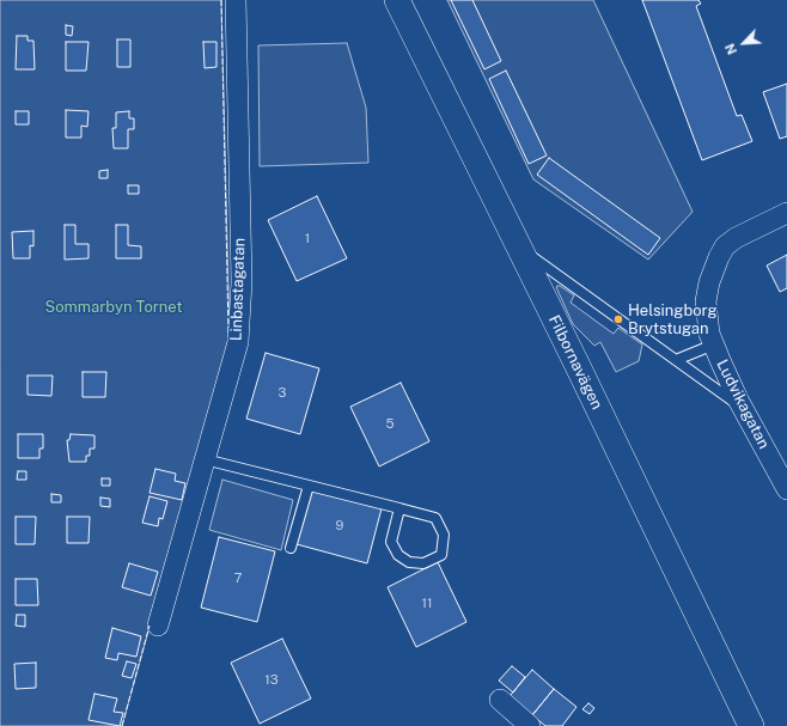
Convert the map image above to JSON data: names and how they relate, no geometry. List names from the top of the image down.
{
  "streets": {
    "street": ["Linbastagatan", "Filbornavägen", "Ludvikagatan"]
  },
  "parks": ["Sommarbyn Tornet"],
  "places": ["Helsingborg Brytstugan"],
  "house_numbers": [
    "1",
    "3",
    "5",
    "9",
    "7",
    "11",
    "13"
  ],
  "north": "bottom left"
}
